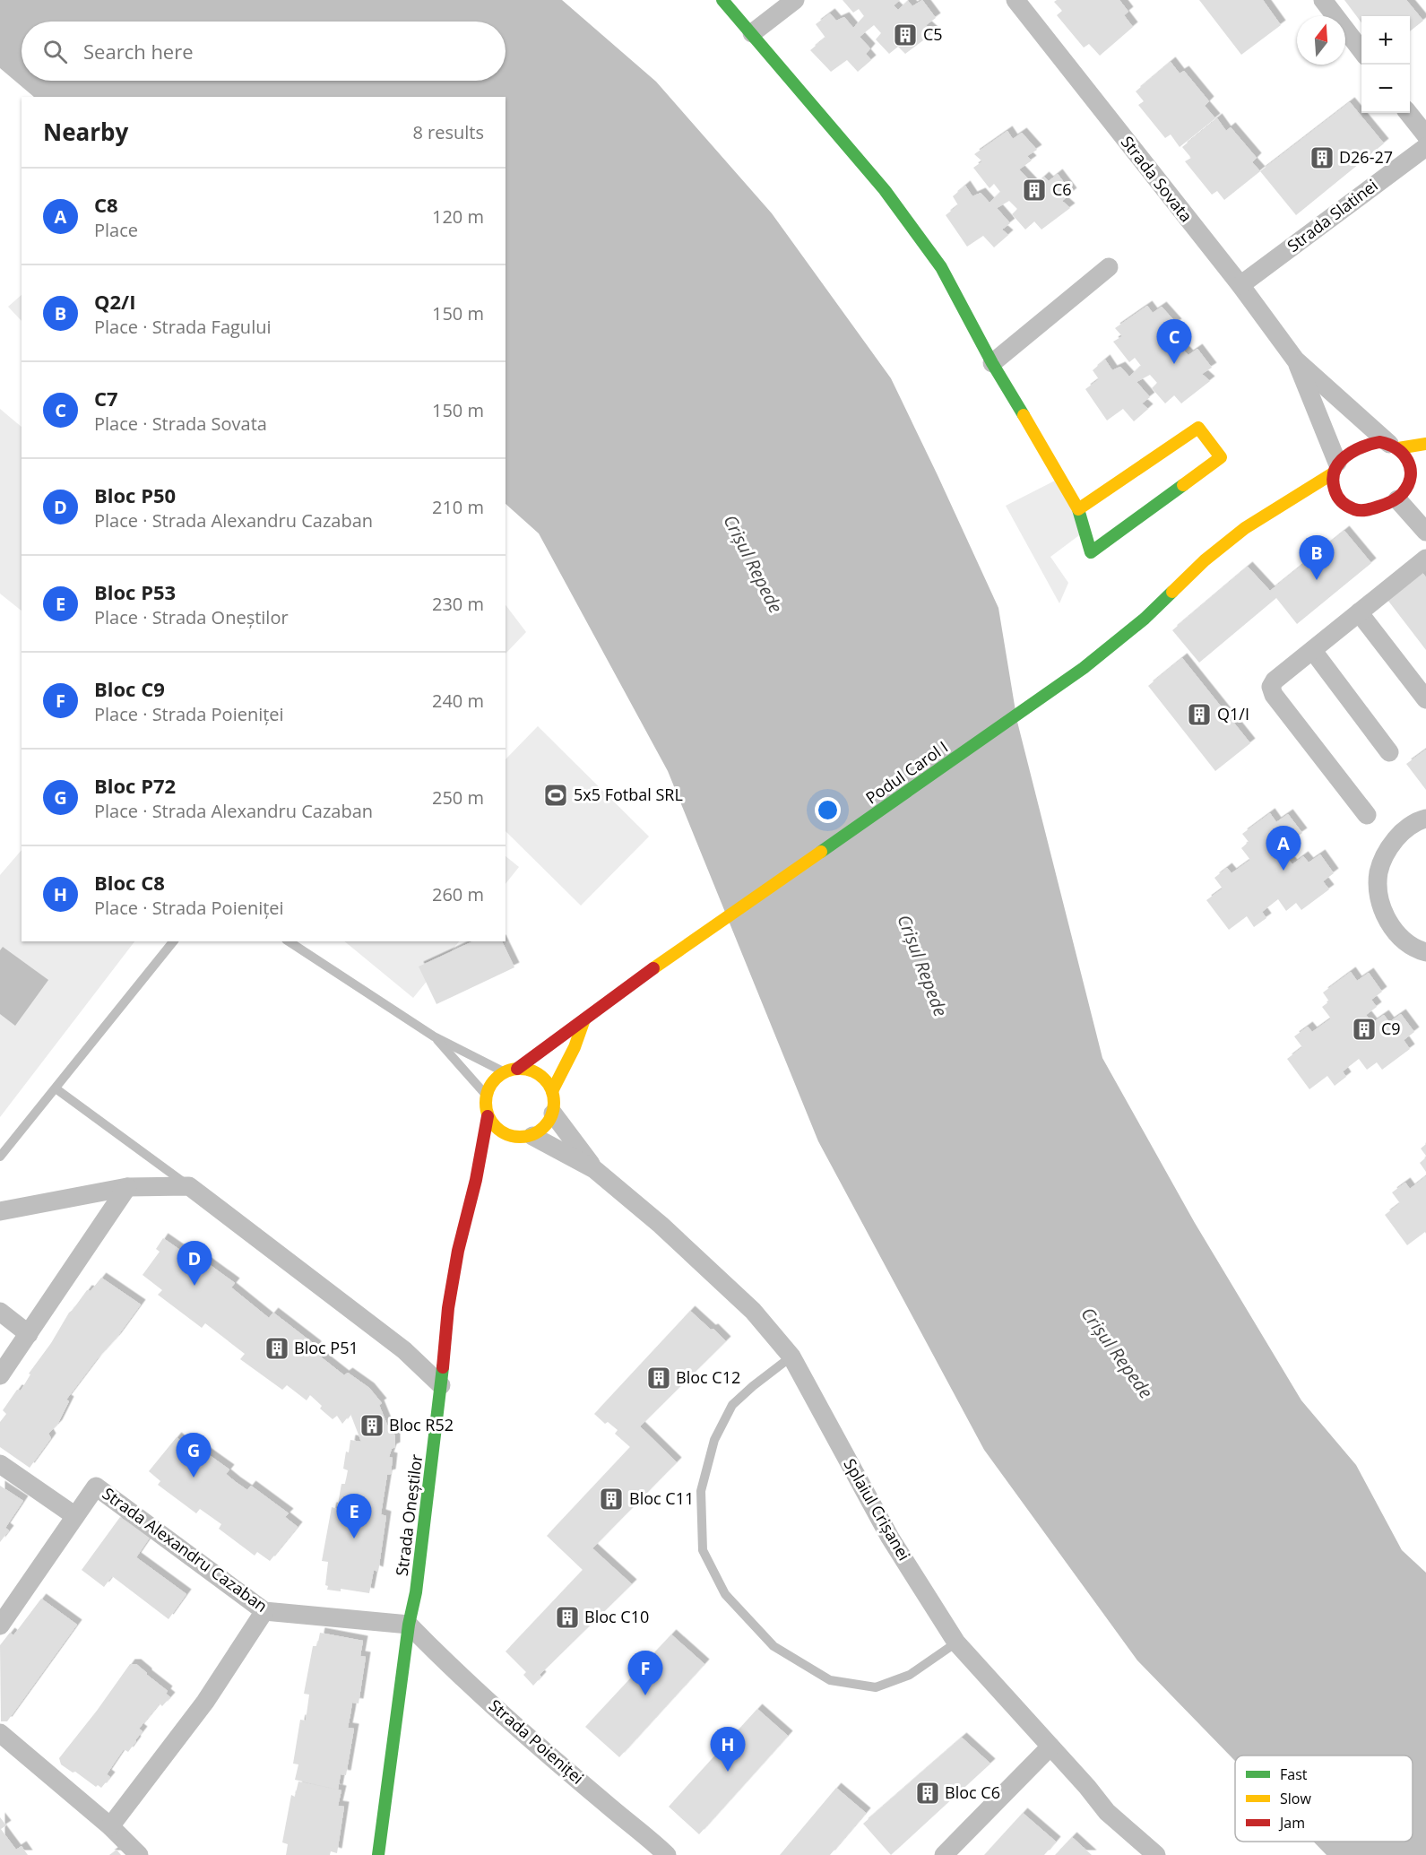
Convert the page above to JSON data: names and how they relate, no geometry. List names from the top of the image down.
{
  "streets": {
    "street": [
      "Strada Sovata",
      "Strada Slatinei",
      "Podul Carol I",
      "Splaiul Crișanei",
      "Strada Oneștilor",
      "Strada Alexandru Cazaban",
      "Strada Poieniței"
    ]
  },
  "crossings": [
    ["Strada Sovata", "Strada Slatinei"],
    ["Strada Sovata", "Podul Carol I"],
    ["Podul Carol I", "Splaiul Crișanei"],
    ["Podul Carol I", "Strada Oneștilor"],
    ["Splaiul Crișanei", "Strada Oneștilor"],
    ["Strada Oneștilor", "Strada Alexandru Cazaban"],
    ["Strada Oneștilor", "Strada Poieniței"],
    ["Strada Alexandru Cazaban", "Strada Poieniței"]
  ],
  "water": ["Crișul Repede"],
  "places": {
    "building": [
      "C5",
      "D26-27",
      "C6",
      "Q1/I",
      "C9",
      "Bloc P51",
      "Bloc C12",
      "Bloc R52",
      "Bloc C11",
      "Bloc C10",
      "Bloc C6"
    ],
    "sports": ["5x5 Fotbal SRL"]
  },
  "legend": ["Fast", "Slow", "Jam"],
  "north": "top",
  "page": {
    "map_buttons": ["+", "−"],
    "search": "Search here",
    "heading": ["Nearby", "8 results"],
    "list": [
      {
        "mark": "A",
        "name": "C8",
        "note": "Place",
        "value": "120 m"
      },
      {
        "mark": "B",
        "name": "Q2/I",
        "note": "Place · Strada Fagului",
        "value": "150 m"
      },
      {
        "mark": "C",
        "name": "C7",
        "note": "Place · Strada Sovata",
        "value": "150 m"
      },
      {
        "mark": "D",
        "name": "Bloc P50",
        "note": "Place · Strada Alexandru Cazaban",
        "value": "210 m"
      },
      {
        "mark": "E",
        "name": "Bloc P53",
        "note": "Place · Strada Oneștilor",
        "value": "230 m"
      },
      {
        "mark": "F",
        "name": "Bloc C9",
        "note": "Place · Strada Poieniței",
        "value": "240 m"
      },
      {
        "mark": "G",
        "name": "Bloc P72",
        "note": "Place · Strada Alexandru Cazaban",
        "value": "250 m"
      },
      {
        "mark": "H",
        "name": "Bloc C8",
        "note": "Place · Strada Poieniței",
        "value": "260 m"
      }
    ],
    "pins": [
      "C",
      "B",
      "A",
      "D",
      "G",
      "E",
      "F",
      "H"
    ]
  }
}
